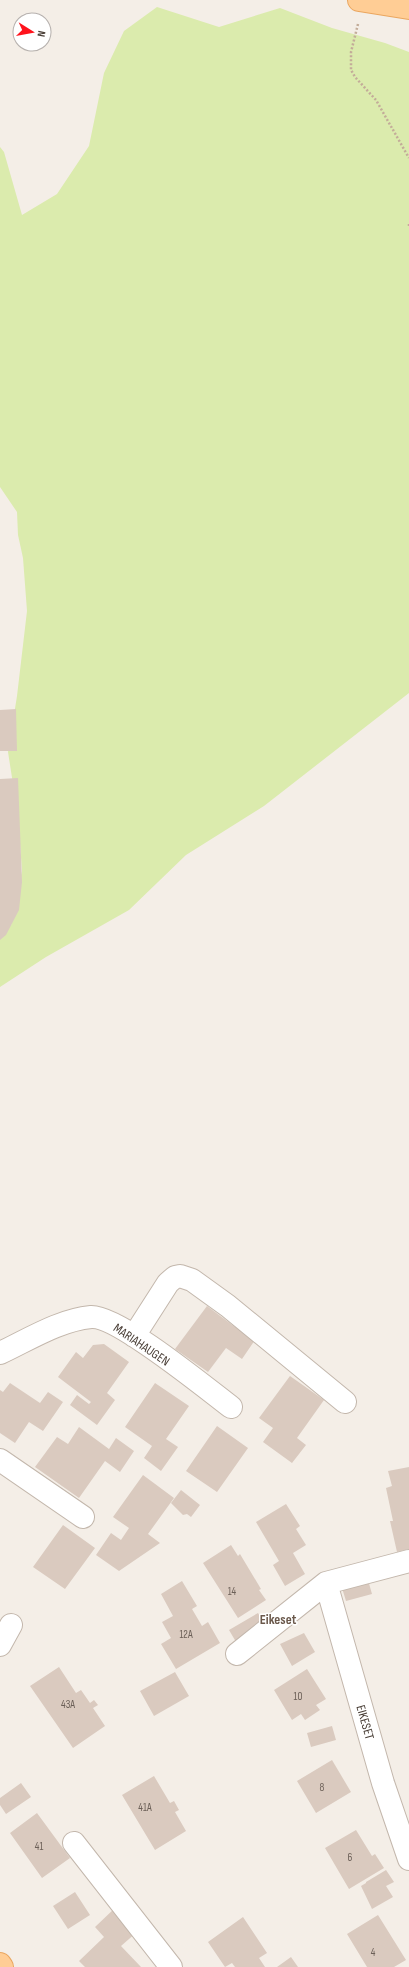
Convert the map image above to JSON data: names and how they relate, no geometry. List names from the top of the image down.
{
  "streets": {
    "street": ["MARIAHAUGEN", "EIKESET"]
  },
  "districts": ["Eikeset"],
  "house_numbers": [
    "14",
    "12A",
    "10",
    "43A",
    "8",
    "41A",
    "41",
    "6",
    "4"
  ],
  "north": "right"
}
